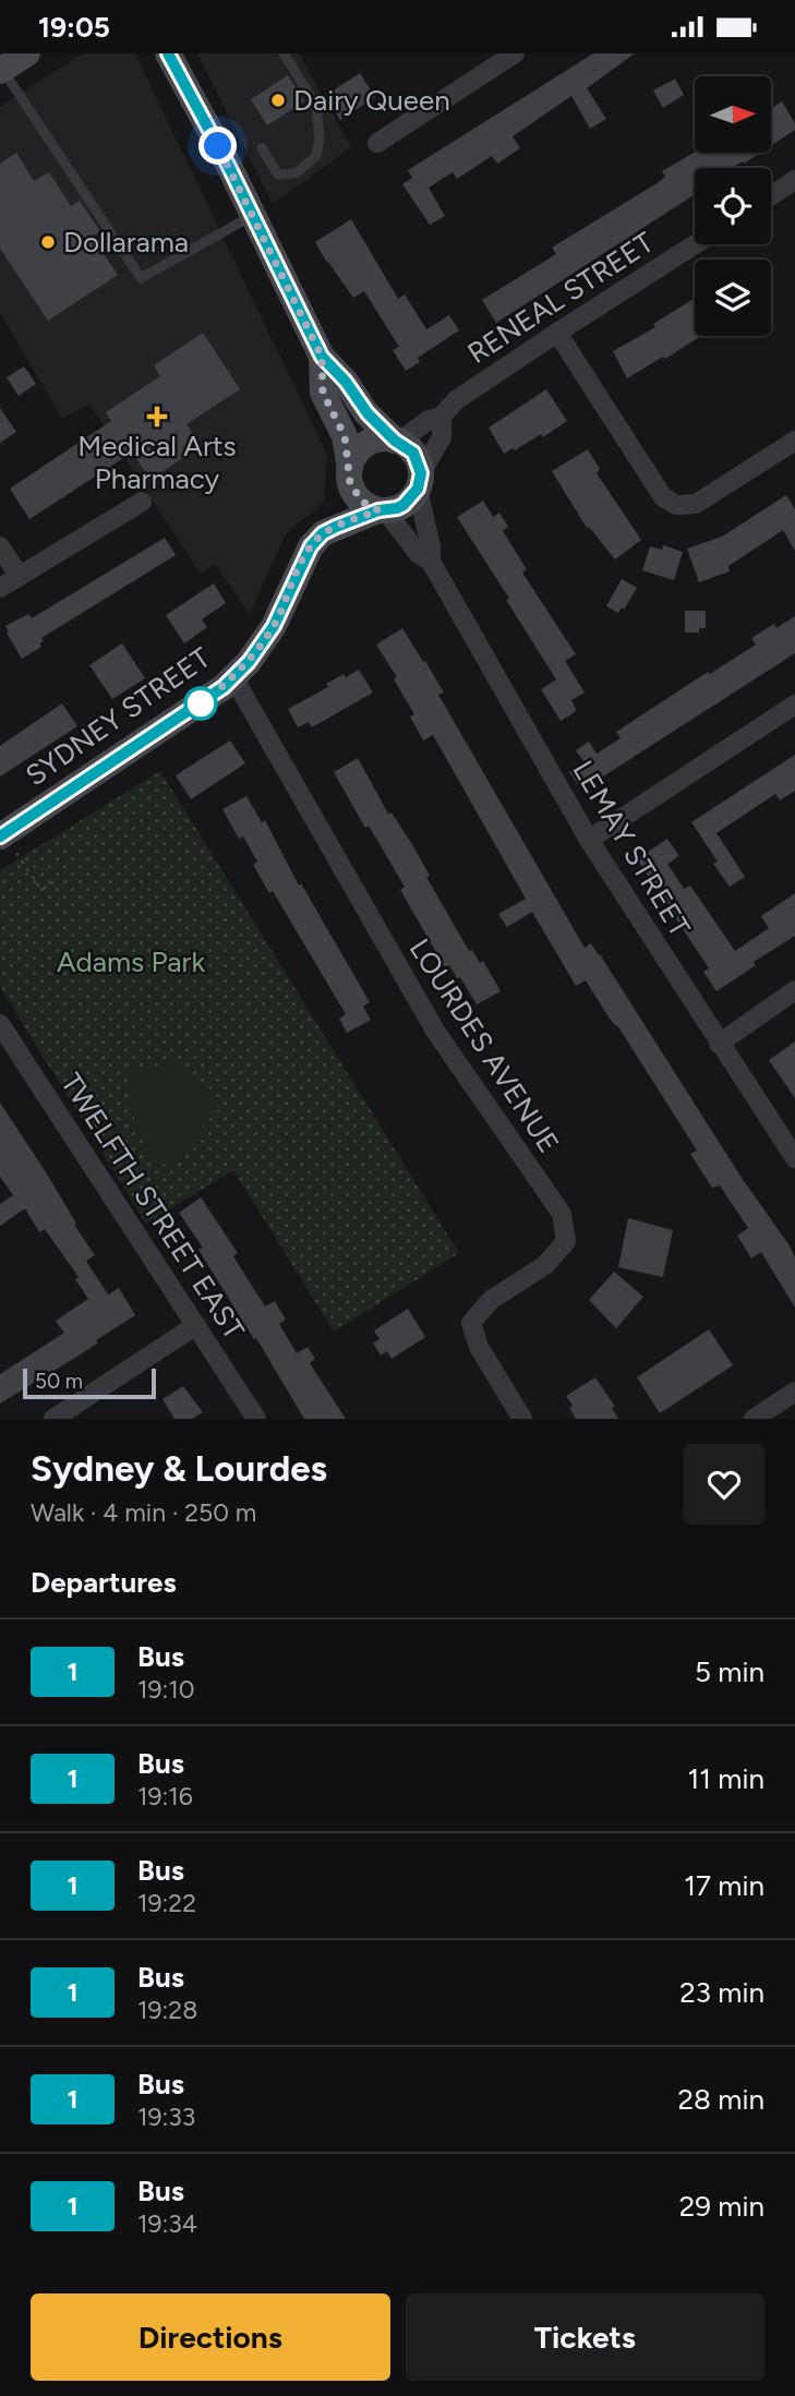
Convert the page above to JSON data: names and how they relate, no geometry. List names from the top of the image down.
{
  "streets": {
    "street": [
      "RENEAL STREET",
      "SYDNEY STREET",
      "LEMAY STREET",
      "LOURDES AVENUE",
      "TWELFTH STREET EAST"
    ]
  },
  "crossings": [
    ["RENEAL STREET", "SYDNEY STREET"],
    ["RENEAL STREET", "LEMAY STREET"],
    ["SYDNEY STREET", "LEMAY STREET"],
    ["SYDNEY STREET", "LOURDES AVENUE"]
  ],
  "parks": ["Adams Park"],
  "places": {
    "other": ["Dairy Queen", "Dollarama"],
    "health": ["Medical Arts Pharmacy"]
  },
  "lines": ["bus line 1"],
  "scale_bar": "50 m",
  "north": "right",
  "page": {
    "status": "19:05",
    "scale": "50 m",
    "heading": [
      ["Sydney & Lourdes", "Walk · 4 min · 250 m"],
      "Departures"
    ],
    "list": [
      {
        "mark": "1",
        "name": "Bus",
        "note": "19:10",
        "value": "5 min"
      },
      {
        "mark": "1",
        "name": "Bus",
        "note": "19:16",
        "value": "11 min"
      },
      {
        "mark": "1",
        "name": "Bus",
        "note": "19:22",
        "value": "17 min"
      },
      {
        "mark": "1",
        "name": "Bus",
        "note": "19:28",
        "value": "23 min"
      },
      {
        "mark": "1",
        "name": "Bus",
        "note": "19:33",
        "value": "28 min"
      },
      {
        "mark": "1",
        "name": "Bus",
        "note": "19:34",
        "value": "29 min"
      }
    ],
    "buttons": ["Directions", "Tickets"]
  }
}
